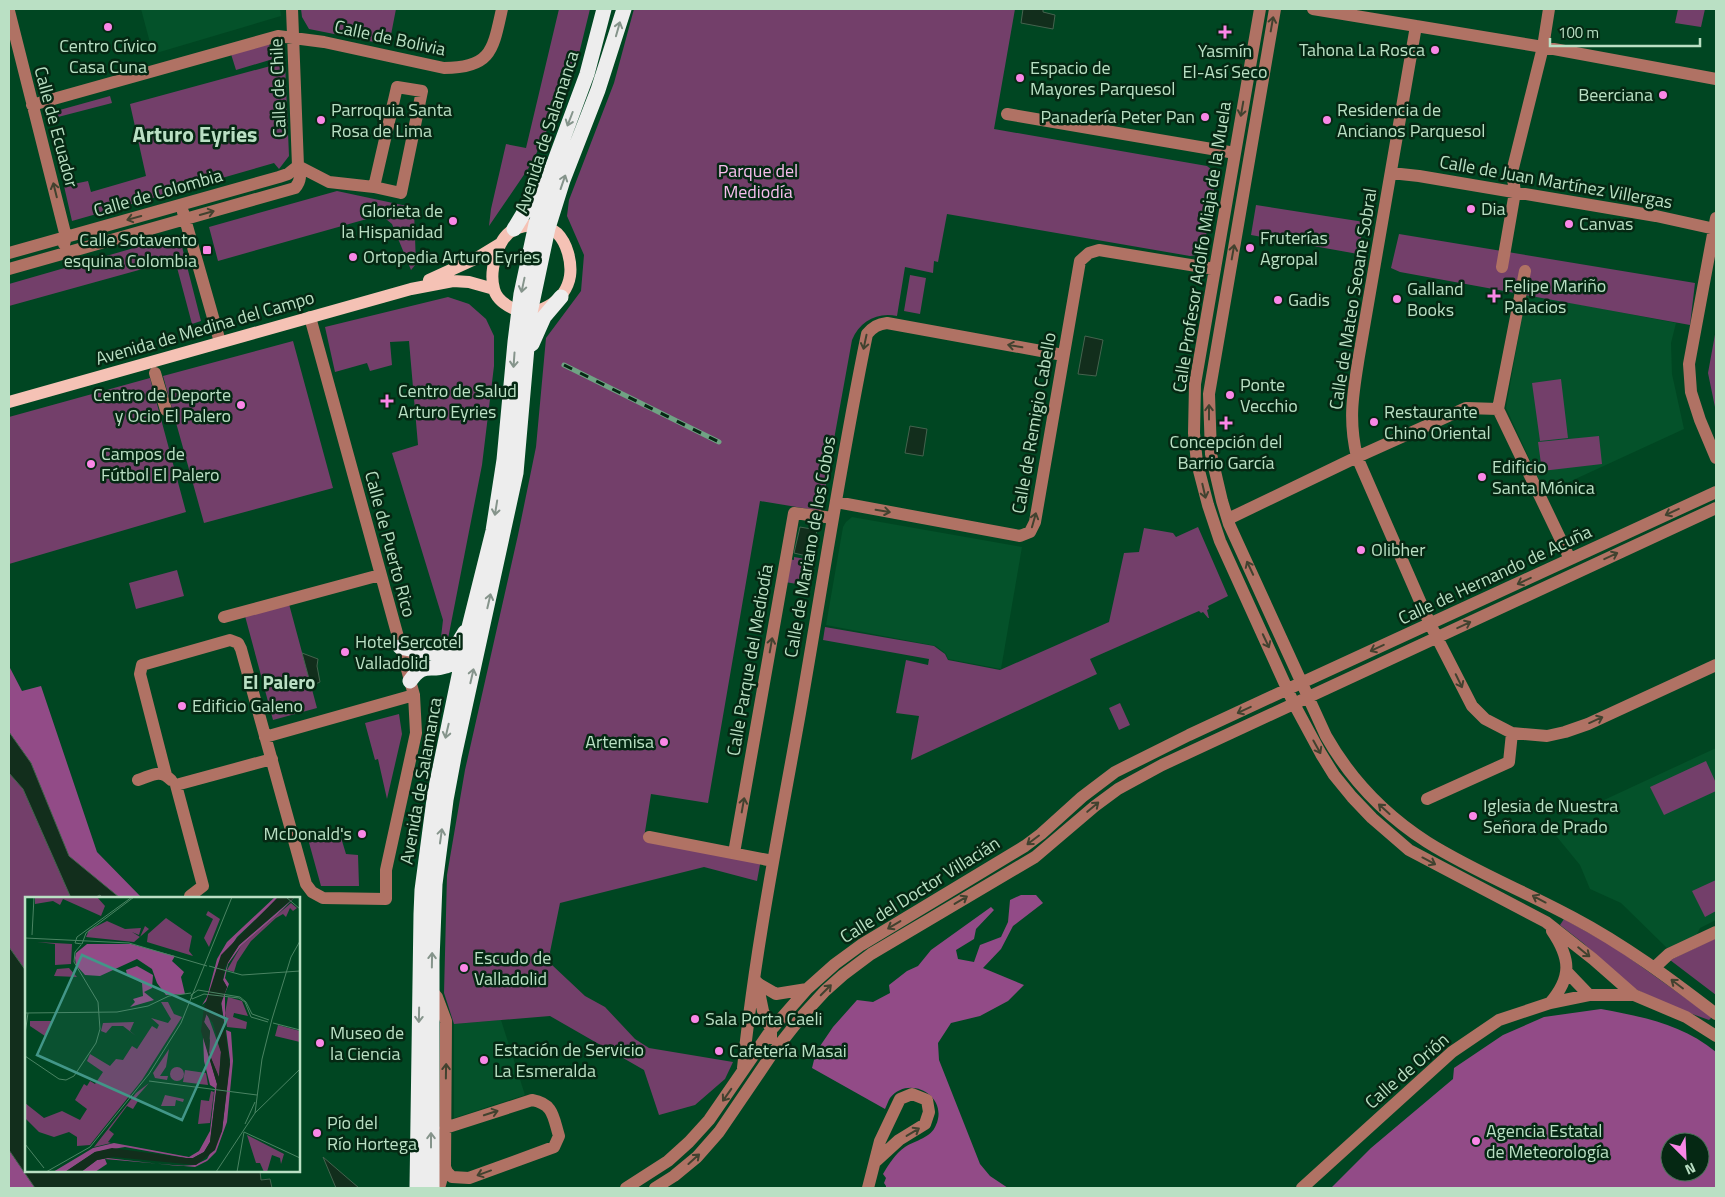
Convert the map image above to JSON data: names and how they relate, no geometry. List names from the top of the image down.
{
  "streets": {
    "highway": ["Avenida de Salamanca"],
    "main road": ["Avenida de Medina del Campo"],
    "street": [
      "Calle de Bolivia",
      "Calle de Chile",
      "Calle de Ecuador",
      "Calle de Juan Martínez Villergas",
      "Calle de Colombia",
      "Calle Profesor Adolfo Miaja de la Muela",
      "Calle de Mateo Seoane Sobral",
      "Calle de Remigio Cabello",
      "Calle de Puerto Rico",
      "Calle de Mariano de los Cobos",
      "Calle de Hernando de Acuña",
      "Calle Parque del Mediodía",
      "Calle del Doctor Villacián",
      "Calle de Orión"
    ]
  },
  "crossings": [
    ["Calle de Bolivia", "Calle de Chile"],
    ["Calle de Bolivia", "Calle de Ecuador"],
    ["Calle de Chile", "Calle de Colombia"],
    ["Calle de Ecuador", "Calle de Colombia"],
    ["Calle de Juan Martínez Villergas", "Calle de Mateo Seoane Sobral"],
    ["Calle Profesor Adolfo Miaja de la Muela", "Calle de Remigio Cabello"],
    ["Calle Profesor Adolfo Miaja de la Muela", "Calle de Hernando de Acuña"],
    ["Calle Profesor Adolfo Miaja de la Muela", "Calle del Doctor Villacián"],
    ["Calle Profesor Adolfo Miaja de la Muela", "Calle de Orión"],
    ["Calle de Mateo Seoane Sobral", "Calle de Hernando de Acuña"],
    ["Avenida de Medina del Campo", "Calle de Puerto Rico"],
    ["Calle de Remigio Cabello", "Calle de Mariano de los Cobos"],
    ["Calle de Mariano de los Cobos", "Calle Parque del Mediodía"],
    ["Calle de Mariano de los Cobos", "Calle del Doctor Villacián"],
    ["Calle de Hernando de Acuña", "Calle del Doctor Villacián"]
  ],
  "one_way": ["Calle de Ecuador", "Calle Parque del Mediodía"],
  "districts": ["Arturo Eyries", "El Palero"],
  "parks": ["Parque del Mediodía"],
  "places": {
    "other": [
      "Centro Cívico Casa Cuna",
      "Tahona La Rosca",
      "Espacio de Mayores Parquesol",
      "Beerciana",
      "Panadería Peter Pan",
      "Parroquia Santa Rosa de Lima",
      "Residencia de Ancianos Parquesol",
      "Dia",
      "Glorieta de la Hispanidad",
      "Canvas",
      "Fruterías Agropal",
      "Ortopedia Arturo Eyries",
      "Galland Books",
      "Gadis",
      "Ponte Vecchio",
      "Centro de Deporte y Ocio El Palero",
      "Restaurante Chino Oriental",
      "Campos de Fútbol El Palero",
      "Edificio Santa Mónica",
      "Olibher",
      "Hotel Sercotel Valladolid",
      "Edificio Galeno",
      "Artemisa",
      "Iglesia de Nuestra Señora de Prado",
      "McDonald's",
      "Escudo de Valladolid",
      "Sala Porta Caeli",
      "Museo de la Ciencia",
      "Cafetería Masai",
      "Estación de Servicio La Esmeralda",
      "Pío del Río Hortega",
      "Agencia Estatal de Meteorología"
    ],
    "health": [
      "Yasmín El-Así Seco",
      "Felipe Mariño Palacios",
      "Centro de Salud Arturo Eyries",
      "Concepción del Barrio García"
    ],
    "transit": ["Calle Sotavento esquina Colombia"]
  },
  "scale_bar": "100 m",
  "north": "bottom right"
}
